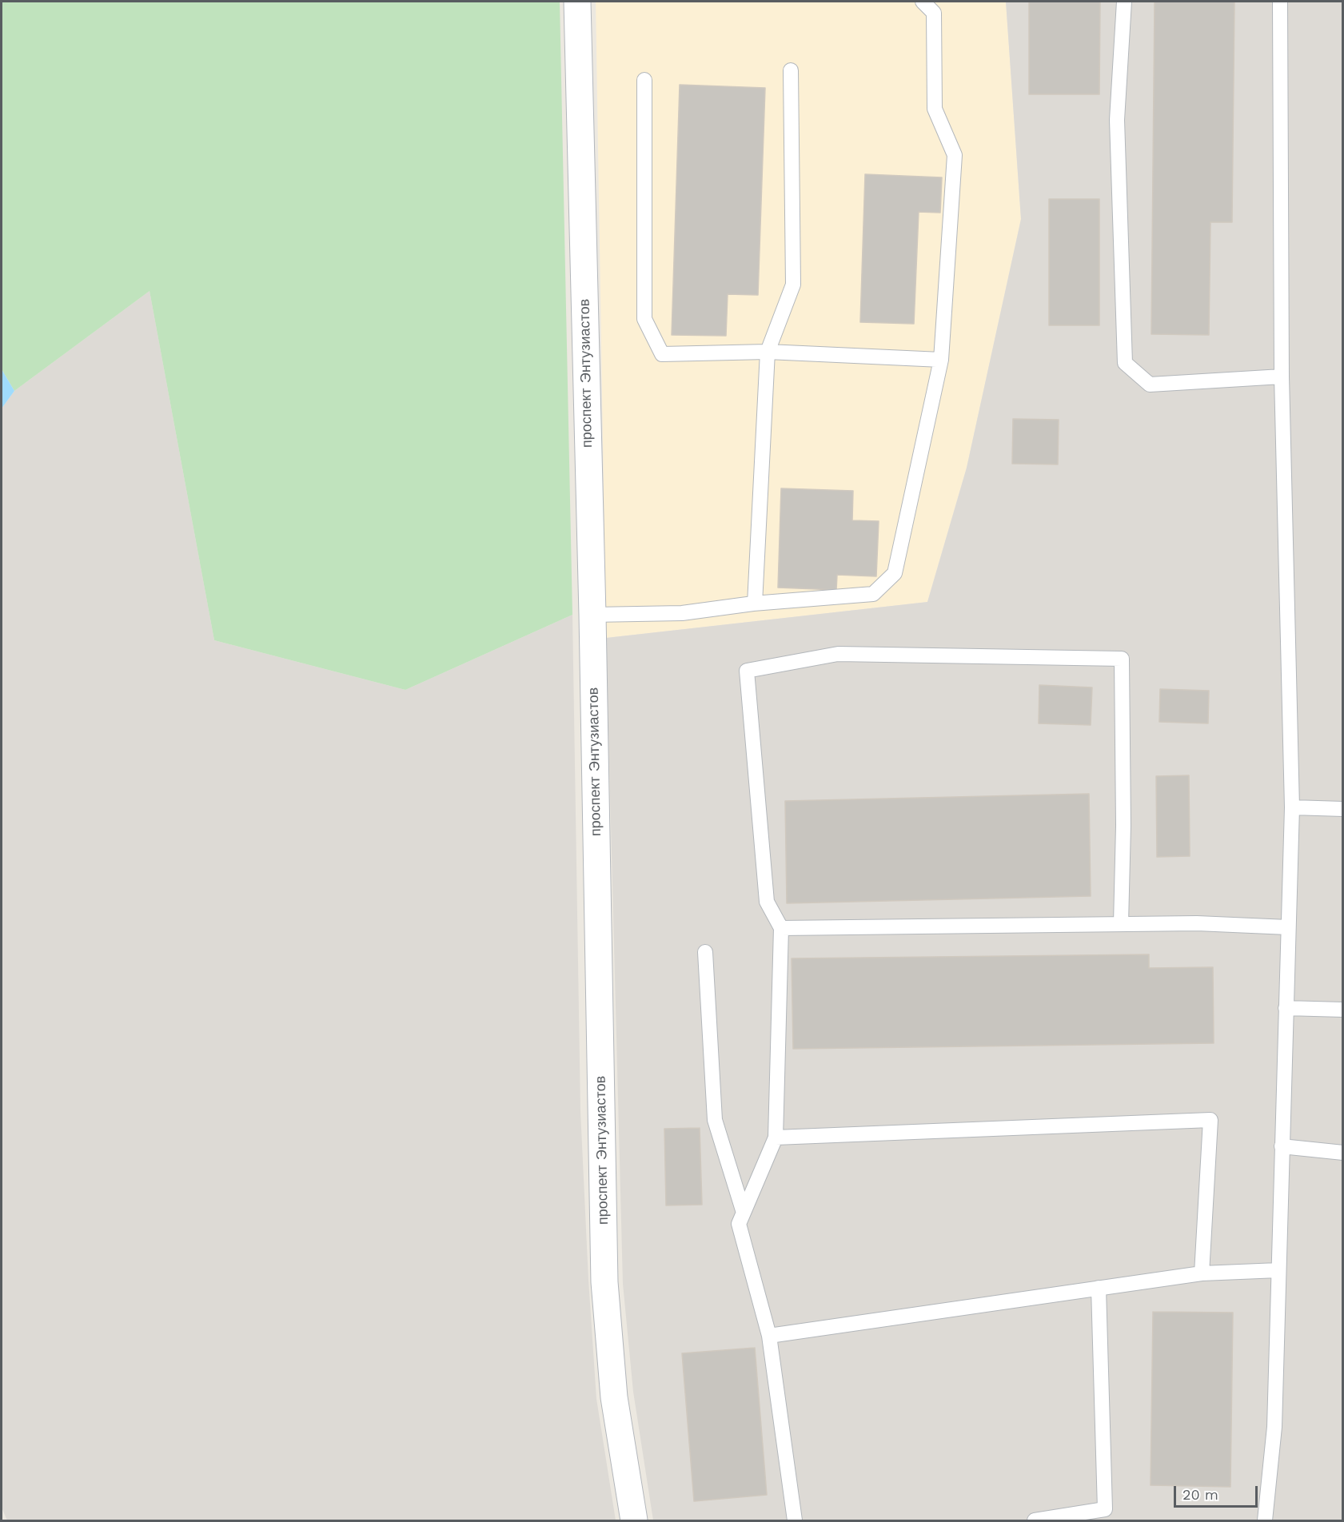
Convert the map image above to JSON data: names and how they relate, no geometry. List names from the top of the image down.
{
  "streets": {
    "street": ["проспект Энтузиастов"]
  },
  "scale_bar": "20 m"
}
